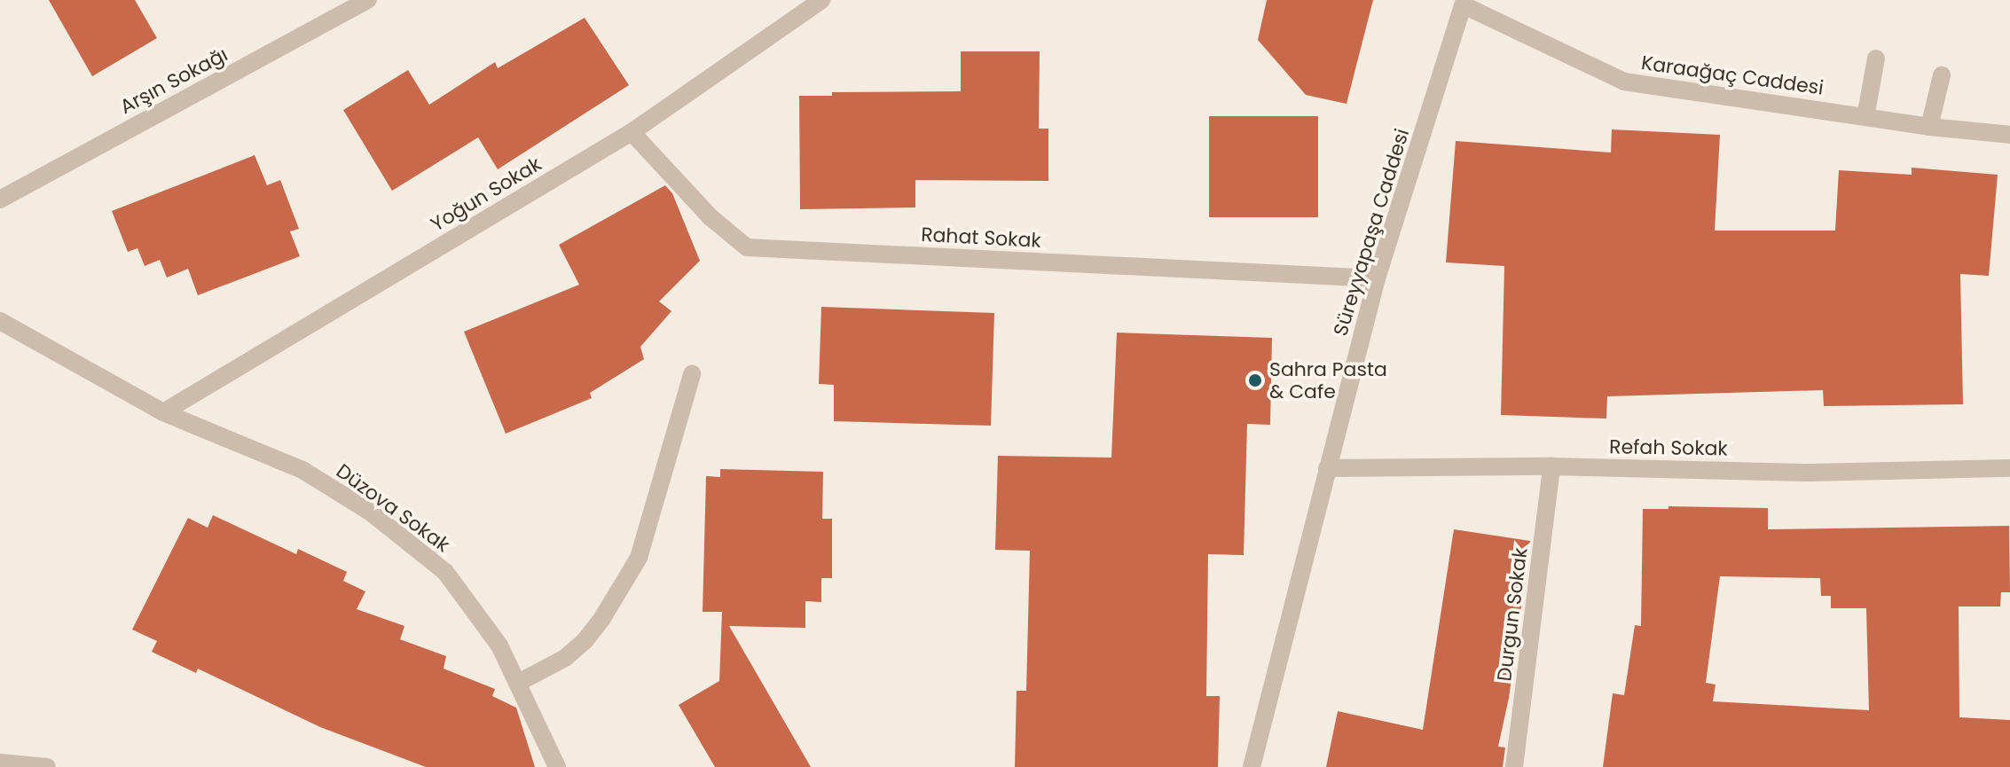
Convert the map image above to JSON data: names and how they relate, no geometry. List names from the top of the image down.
{
  "streets": {
    "street": [
      "Karaağaç Caddesi",
      "Arşın Sokağı",
      "Yoğun Sokak",
      "Süreyyapaşa Caddesi",
      "Rahat Sokak",
      "Refah Sokak",
      "Düzova Sokak",
      "Durgun Sokak"
    ]
  },
  "crossings": [
    ["Karaağaç Caddesi", "Süreyyapaşa Caddesi"],
    ["Yoğun Sokak", "Rahat Sokak"],
    ["Yoğun Sokak", "Düzova Sokak"],
    ["Süreyyapaşa Caddesi", "Rahat Sokak"],
    ["Süreyyapaşa Caddesi", "Refah Sokak"],
    ["Refah Sokak", "Durgun Sokak"]
  ],
  "places": ["Sahra Pasta & Cafe"]
}
